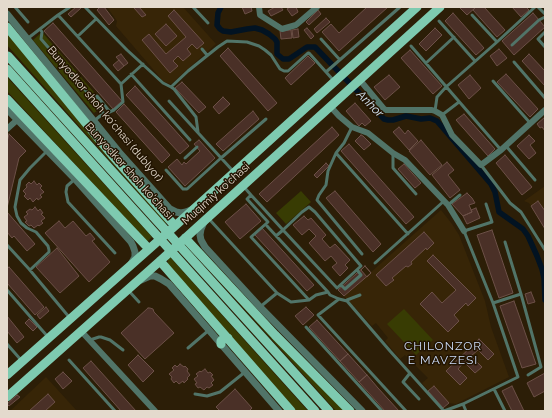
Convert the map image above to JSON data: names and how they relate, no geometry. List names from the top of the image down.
{
  "streets": {
    "main road": ["Bunyodkor shoh ko'chasi", "Muqimiy ko'chasi"],
    "street": ["Bunyodkor shoh koʻchasi (dublyor)"]
  },
  "crossings": [
    ["Bunyodkor shoh koʻchasi (dublyor)", "Muqimiy ko'chasi"]
  ],
  "districts": ["CHILONZOR E MAVZESI"],
  "water": ["Anhor"]
}
